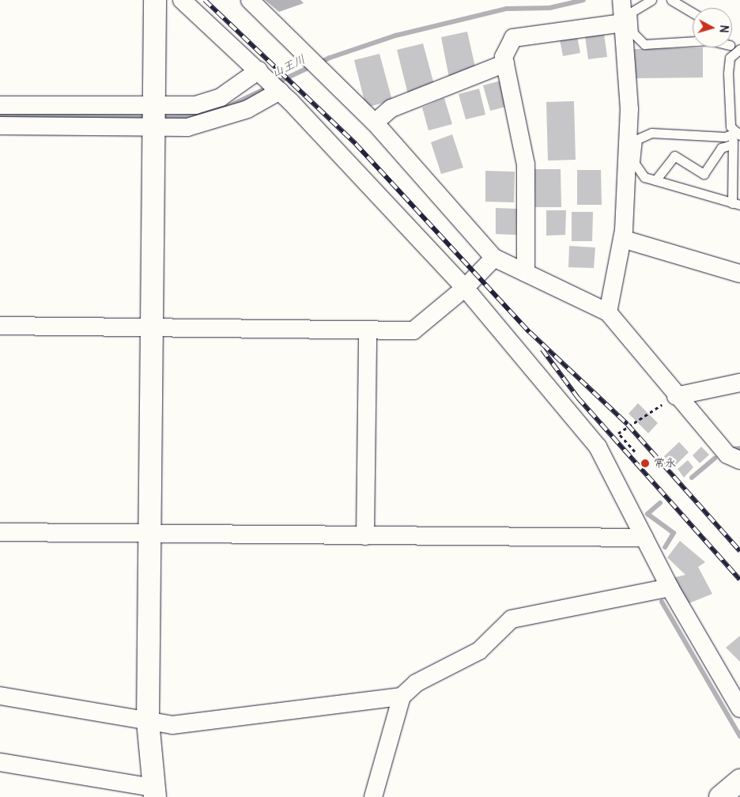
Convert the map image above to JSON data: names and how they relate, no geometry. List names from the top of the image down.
{
  "water": ["山王川"],
  "places": ["常永"],
  "north": "right"
}
